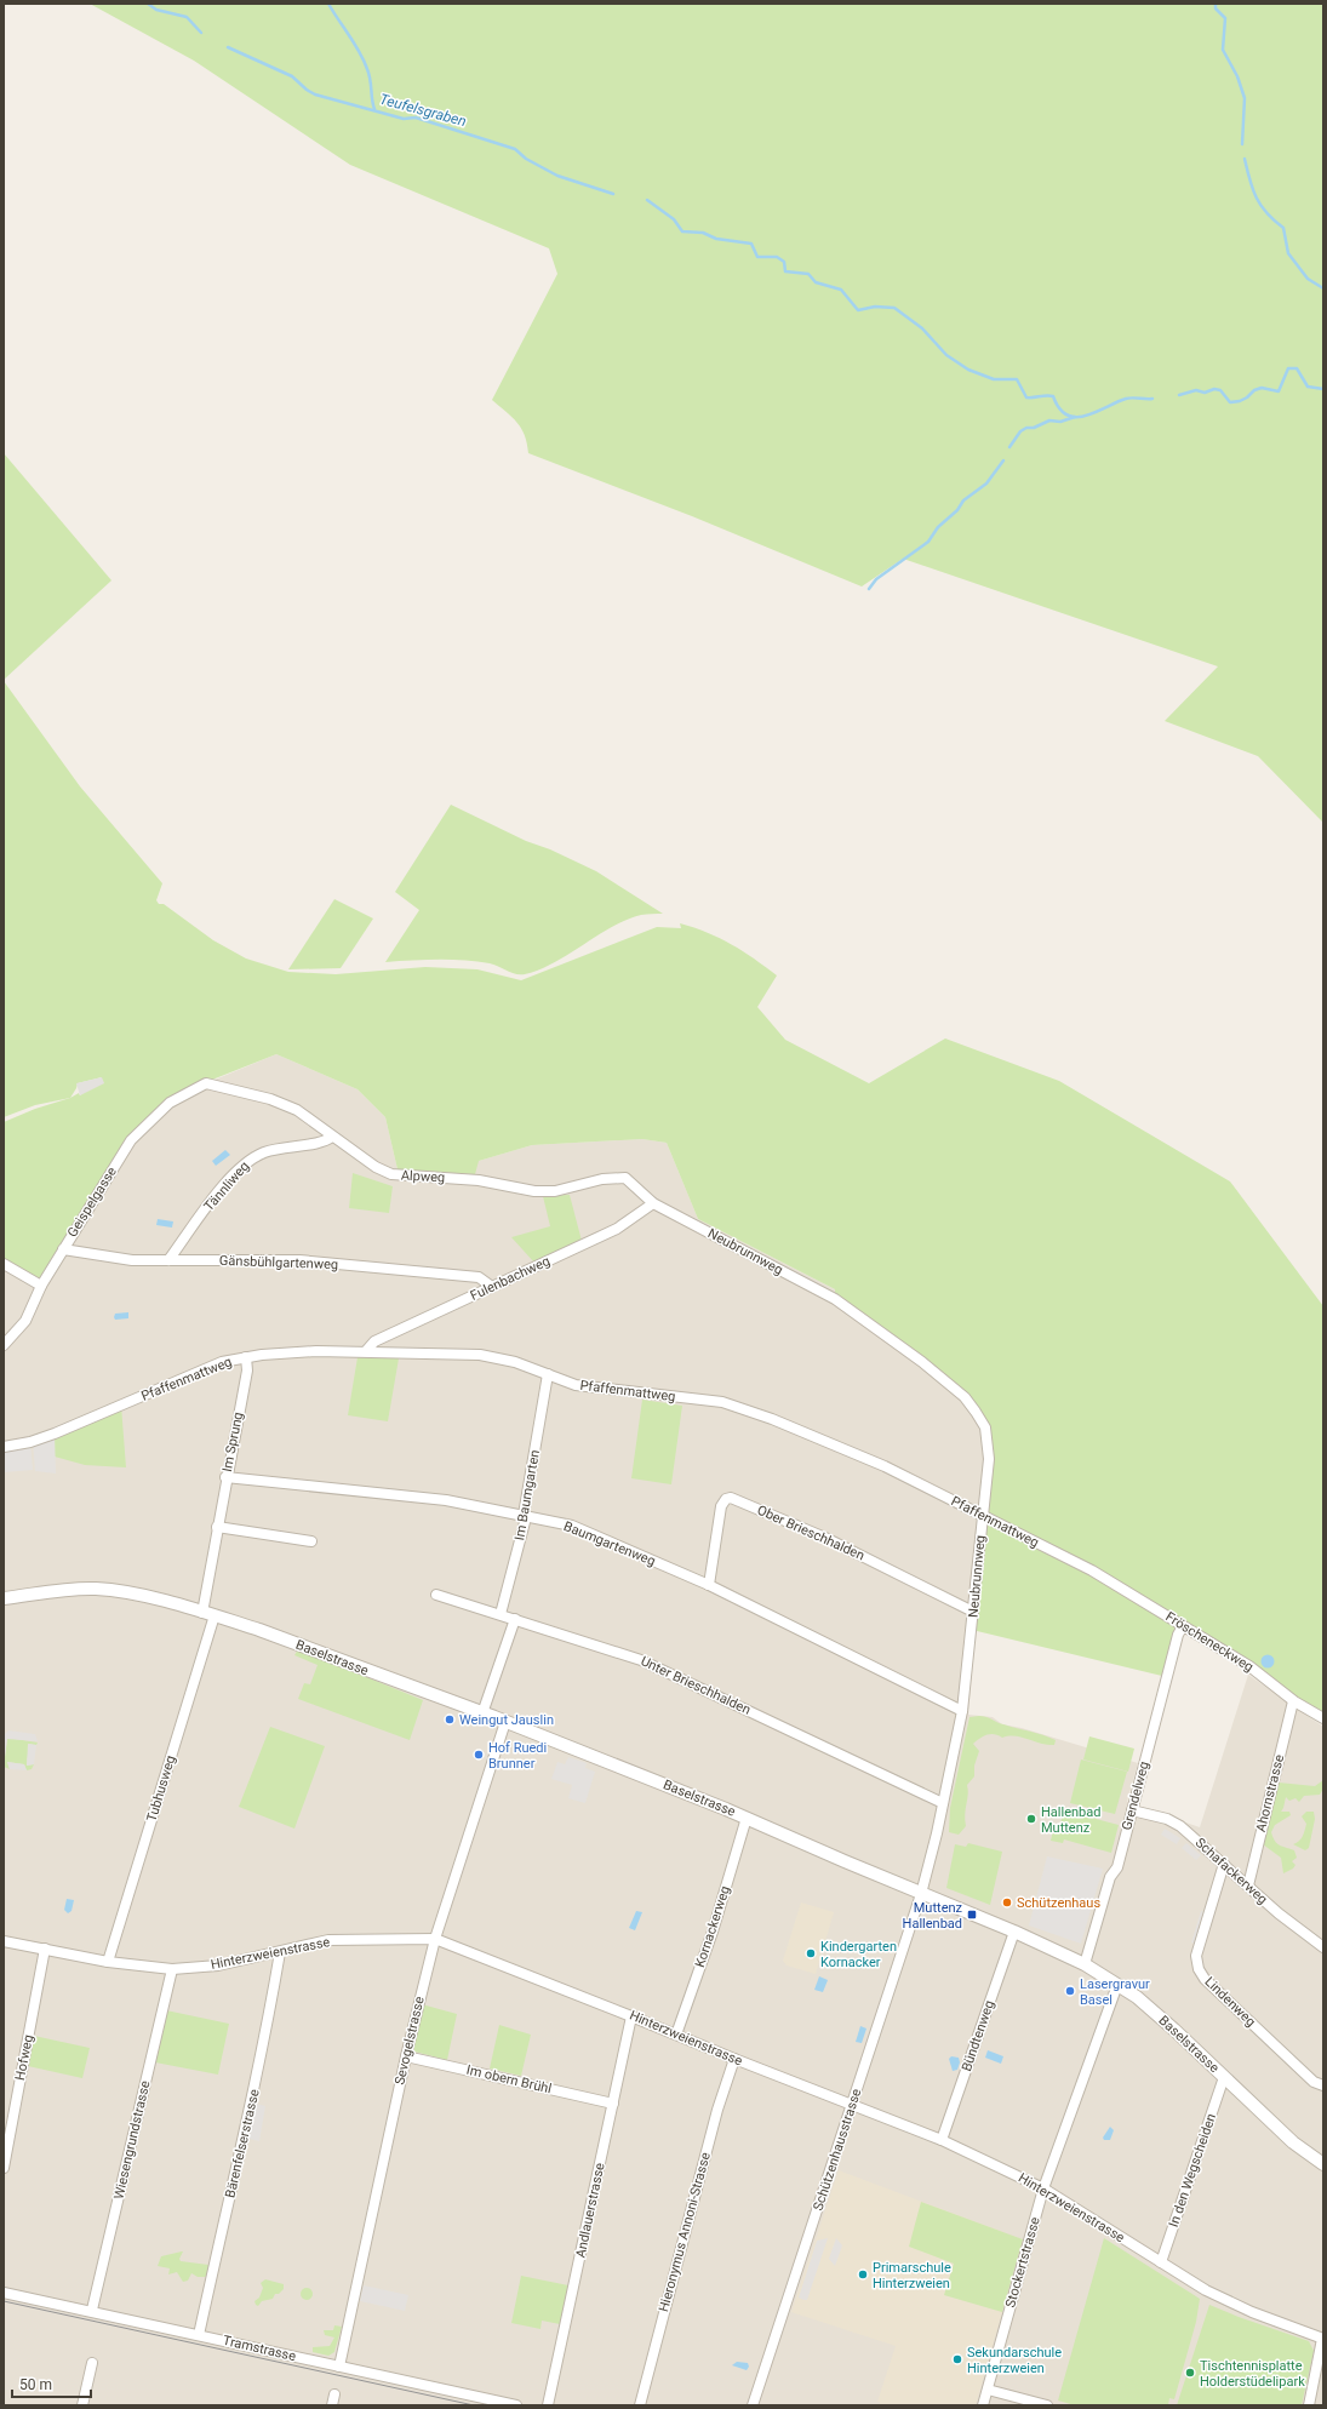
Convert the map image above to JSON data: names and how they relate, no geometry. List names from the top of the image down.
{
  "streets": {
    "street": [
      "Alpweg",
      "Tännliweg",
      "Geispelgasse",
      "Neubrunnweg",
      "Gänsbühlgartenweg",
      "Fulenbachweg",
      "Pfaffenmattweg",
      "Im Sprung",
      "Im Baumgarten",
      "Ober Brieschhalden",
      "Baumgartenweg",
      "Fröscheneckweg",
      "Baselstrasse",
      "Unter Brieschhalden",
      "Tubhusweg",
      "Ahornstrasse",
      "Grendelweg",
      "Schafackerweg",
      "Kornackerweg",
      "Hinterzweienstrasse",
      "Lindenweg",
      "Bündtenweg",
      "Sevogelstrasse",
      "Hofweg",
      "Im obern Brühl",
      "Wiesengrundstrasse",
      "Bärenfelserstrasse",
      "Schützenhausstrasse",
      "In den Wegscheiden",
      "Andlauerstrasse",
      "Hieronymus Annoni-Strasse",
      "Stockertstrasse",
      "Tramstrasse"
    ]
  },
  "crossings": [
    ["Alpweg", "Tännliweg"],
    ["Alpweg", "Geispelgasse"],
    ["Alpweg", "Neubrunnweg"],
    ["Alpweg", "Fulenbachweg"],
    ["Tännliweg", "Gänsbühlgartenweg"],
    ["Geispelgasse", "Gänsbühlgartenweg"],
    ["Neubrunnweg", "Fulenbachweg"],
    ["Neubrunnweg", "Pfaffenmattweg"],
    ["Neubrunnweg", "Ober Brieschhalden"],
    ["Neubrunnweg", "Baumgartenweg"],
    ["Neubrunnweg", "Baselstrasse"],
    ["Neubrunnweg", "Unter Brieschhalden"],
    ["Neubrunnweg", "Schützenhausstrasse"],
    ["Gänsbühlgartenweg", "Fulenbachweg"],
    ["Fulenbachweg", "Pfaffenmattweg"],
    ["Pfaffenmattweg", "Im Sprung"],
    ["Pfaffenmattweg", "Im Baumgarten"],
    ["Pfaffenmattweg", "Fröscheneckweg"],
    ["Im Sprung", "Baumgartenweg"],
    ["Im Sprung", "Baselstrasse"],
    ["Im Sprung", "Tubhusweg"],
    ["Im Baumgarten", "Baumgartenweg"],
    ["Im Baumgarten", "Unter Brieschhalden"],
    ["Ober Brieschhalden", "Baumgartenweg"],
    ["Fröscheneckweg", "Ahornstrasse"],
    ["Fröscheneckweg", "Grendelweg"],
    ["Baselstrasse", "Tubhusweg"],
    ["Baselstrasse", "Grendelweg"],
    ["Baselstrasse", "Kornackerweg"],
    ["Baselstrasse", "Bündtenweg"],
    ["Baselstrasse", "Sevogelstrasse"],
    ["Baselstrasse", "Schützenhausstrasse"],
    ["Baselstrasse", "In den Wegscheiden"],
    ["Baselstrasse", "Stockertstrasse"],
    ["Tubhusweg", "Hinterzweienstrasse"],
    ["Ahornstrasse", "Schafackerweg"],
    ["Grendelweg", "Schafackerweg"],
    ["Schafackerweg", "Lindenweg"],
    ["Kornackerweg", "Hinterzweienstrasse"],
    ["Hinterzweienstrasse", "Bündtenweg"],
    ["Hinterzweienstrasse", "Sevogelstrasse"],
    ["Hinterzweienstrasse", "Hofweg"],
    ["Hinterzweienstrasse", "Wiesengrundstrasse"],
    ["Hinterzweienstrasse", "Bärenfelserstrasse"],
    ["Hinterzweienstrasse", "Schützenhausstrasse"],
    ["Hinterzweienstrasse", "In den Wegscheiden"],
    ["Hinterzweienstrasse", "Andlauerstrasse"],
    ["Hinterzweienstrasse", "Hieronymus Annoni-Strasse"],
    ["Hinterzweienstrasse", "Stockertstrasse"],
    ["Sevogelstrasse", "Im obern Brühl"],
    ["Sevogelstrasse", "Tramstrasse"],
    ["Im obern Brühl", "Andlauerstrasse"],
    ["Wiesengrundstrasse", "Tramstrasse"],
    ["Bärenfelserstrasse", "Tramstrasse"]
  ],
  "water": ["Teufelsgraben"],
  "places": {
    "other": [
      "Weingut Jauslin",
      "Hof Ruedi Brunner",
      "Hallenbad Muttenz",
      "Schützenhaus",
      "Kindergarten Kornacker",
      "Lasergravur Basel",
      "Primarschule Hinterzweien",
      "Sekundarschule Hinterzweien",
      "Tischtennisplatte Holderstüdelipark"
    ],
    "transit": ["Muttenz Hallenbad"]
  },
  "scale_bar": "50 m"
}
